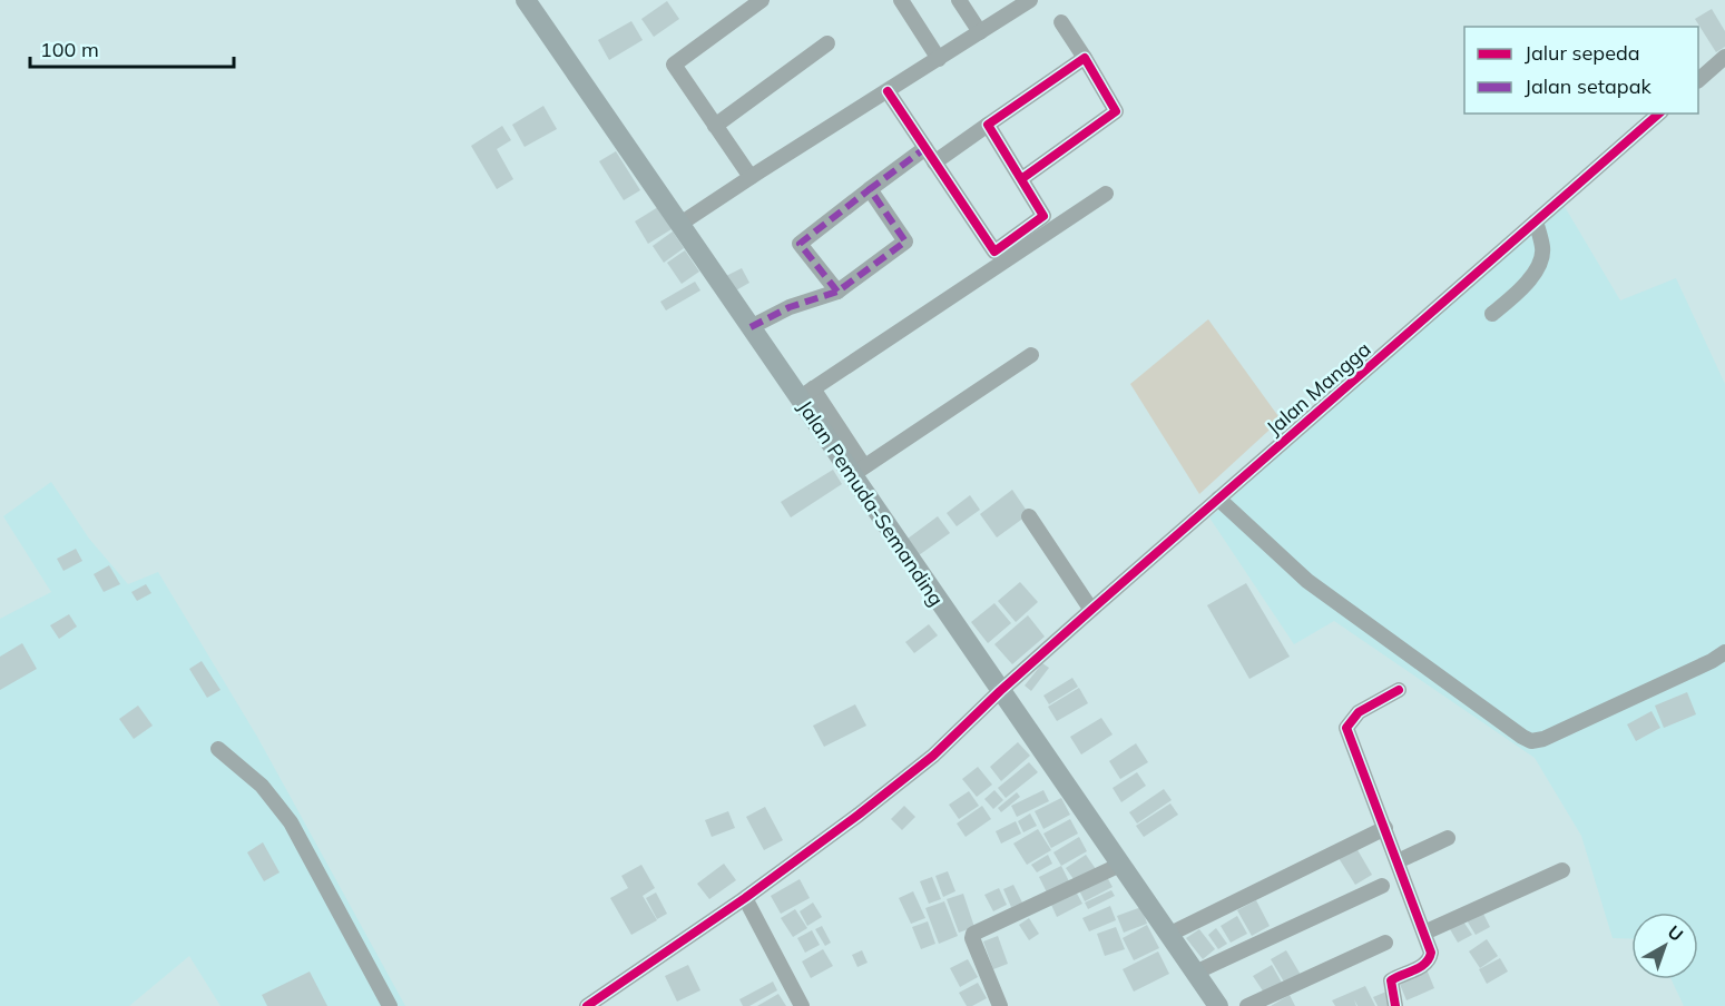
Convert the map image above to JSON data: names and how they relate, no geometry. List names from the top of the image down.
{
  "streets": {
    "main road": ["Jalan Pemuda-Semanding"],
    "street": ["Jalan Mangga"]
  },
  "crossings": [
    ["Jalan Mangga", "Jalan Pemuda-Semanding"]
  ],
  "legend": ["Jalur sepeda", "Jalan setapak"],
  "scale_bar": "100 m",
  "north": "top right"
}
